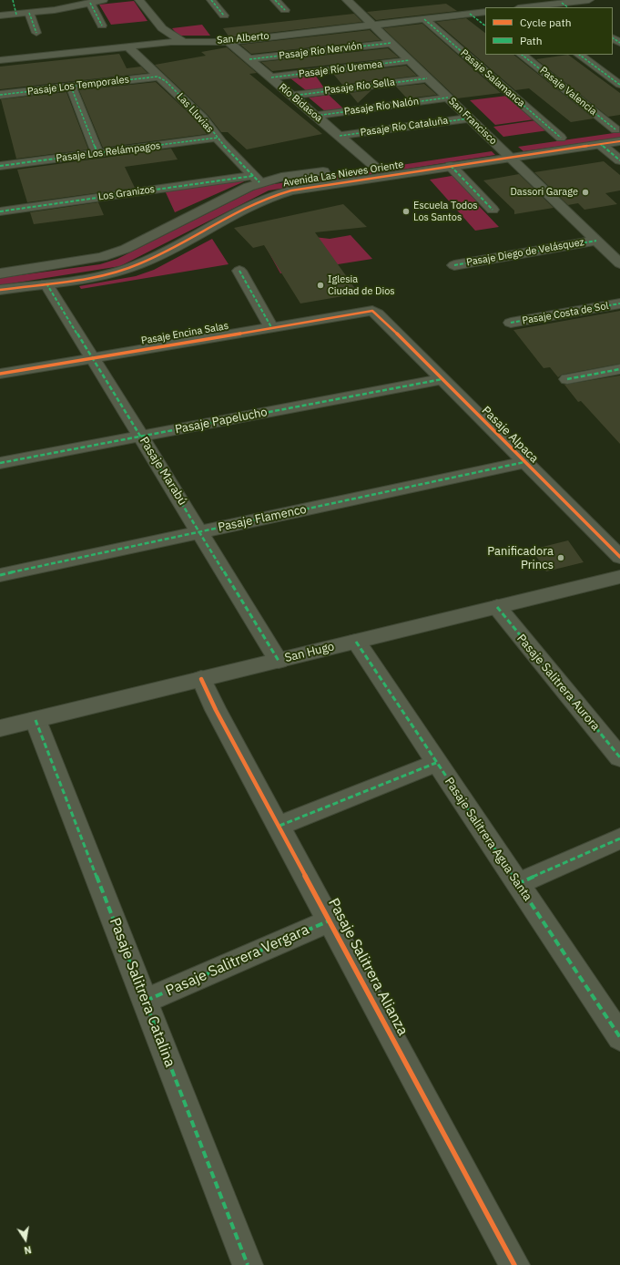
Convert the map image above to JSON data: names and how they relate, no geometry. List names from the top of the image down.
{
  "streets": {
    "street": [
      "San Alberto",
      "Pasaje Río Nervión",
      "Pasaje Río Uremea",
      "Pasaje Salamanca",
      "Pasaje Los Temporales",
      "Pasaje Río Sella",
      "Pasaje Valencia",
      "Río Bidasoa",
      "Pasaje Río Nalón",
      "Las Lluvias",
      "San Francisco",
      "Pasaje Río Cataluña",
      "Pasaje Los Relámpagos",
      "Avenida Las Nieves Oriente",
      "Los Granizos",
      "Pasaje Diego de Velásquez",
      "Pasaje Costa de Sol",
      "Pasaje Encina Salas",
      "Pasaje Papelucho",
      "Pasaje Alpaca",
      "Pasaje Marabú",
      "Pasaje Flamenco",
      "San Hugo",
      "Pasaje Salitrera Aurora",
      "Pasaje Salitrera Agua Santa",
      "Pasaje Salitrera Vergara",
      "Pasaje Salitrera Alianza",
      "Pasaje Salitrera Catalina"
    ]
  },
  "crossings": [
    ["San Alberto", "Pasaje Salamanca"],
    ["San Alberto", "Río Bidasoa"],
    ["San Alberto", "Las Lluvias"],
    ["San Alberto", "San Francisco"],
    ["Pasaje Río Nervión", "Río Bidasoa"],
    ["Pasaje Río Nervión", "San Francisco"],
    ["Pasaje Río Uremea", "Río Bidasoa"],
    ["Pasaje Río Uremea", "San Francisco"],
    ["Pasaje Los Temporales", "Las Lluvias"],
    ["Pasaje Río Sella", "Río Bidasoa"],
    ["Pasaje Río Sella", "San Francisco"],
    ["Río Bidasoa", "Pasaje Río Nalón"],
    ["Río Bidasoa", "Pasaje Río Cataluña"],
    ["Río Bidasoa", "Avenida Las Nieves Oriente"],
    ["Pasaje Río Nalón", "San Francisco"],
    ["Las Lluvias", "Pasaje Los Relámpagos"],
    ["Las Lluvias", "Avenida Las Nieves Oriente"],
    ["Las Lluvias", "Los Granizos"],
    ["San Francisco", "Pasaje Río Cataluña"],
    ["San Francisco", "Avenida Las Nieves Oriente"],
    ["San Francisco", "Pasaje Diego de Velásquez"],
    ["Avenida Las Nieves Oriente", "Los Granizos"],
    ["Avenida Las Nieves Oriente", "Pasaje Marabú"],
    ["Pasaje Encina Salas", "Pasaje Alpaca"],
    ["Pasaje Encina Salas", "Pasaje Marabú"],
    ["Pasaje Papelucho", "Pasaje Alpaca"],
    ["Pasaje Papelucho", "Pasaje Marabú"],
    ["Pasaje Alpaca", "Pasaje Flamenco"],
    ["Pasaje Marabú", "Pasaje Flamenco"],
    ["Pasaje Marabú", "San Hugo"],
    ["San Hugo", "Pasaje Salitrera Aurora"],
    ["San Hugo", "Pasaje Salitrera Agua Santa"],
    ["San Hugo", "Pasaje Salitrera Alianza"],
    ["San Hugo", "Pasaje Salitrera Catalina"],
    ["Pasaje Salitrera Vergara", "Pasaje Salitrera Alianza"],
    ["Pasaje Salitrera Vergara", "Pasaje Salitrera Catalina"]
  ],
  "places": [
    "Dassori Garage",
    "Escuela Todos Los Santos",
    "Iglesia Ciudad de Dios",
    "Panificadora Princs"
  ],
  "legend": ["Cycle path", "Path"],
  "north": "bottom"
}
